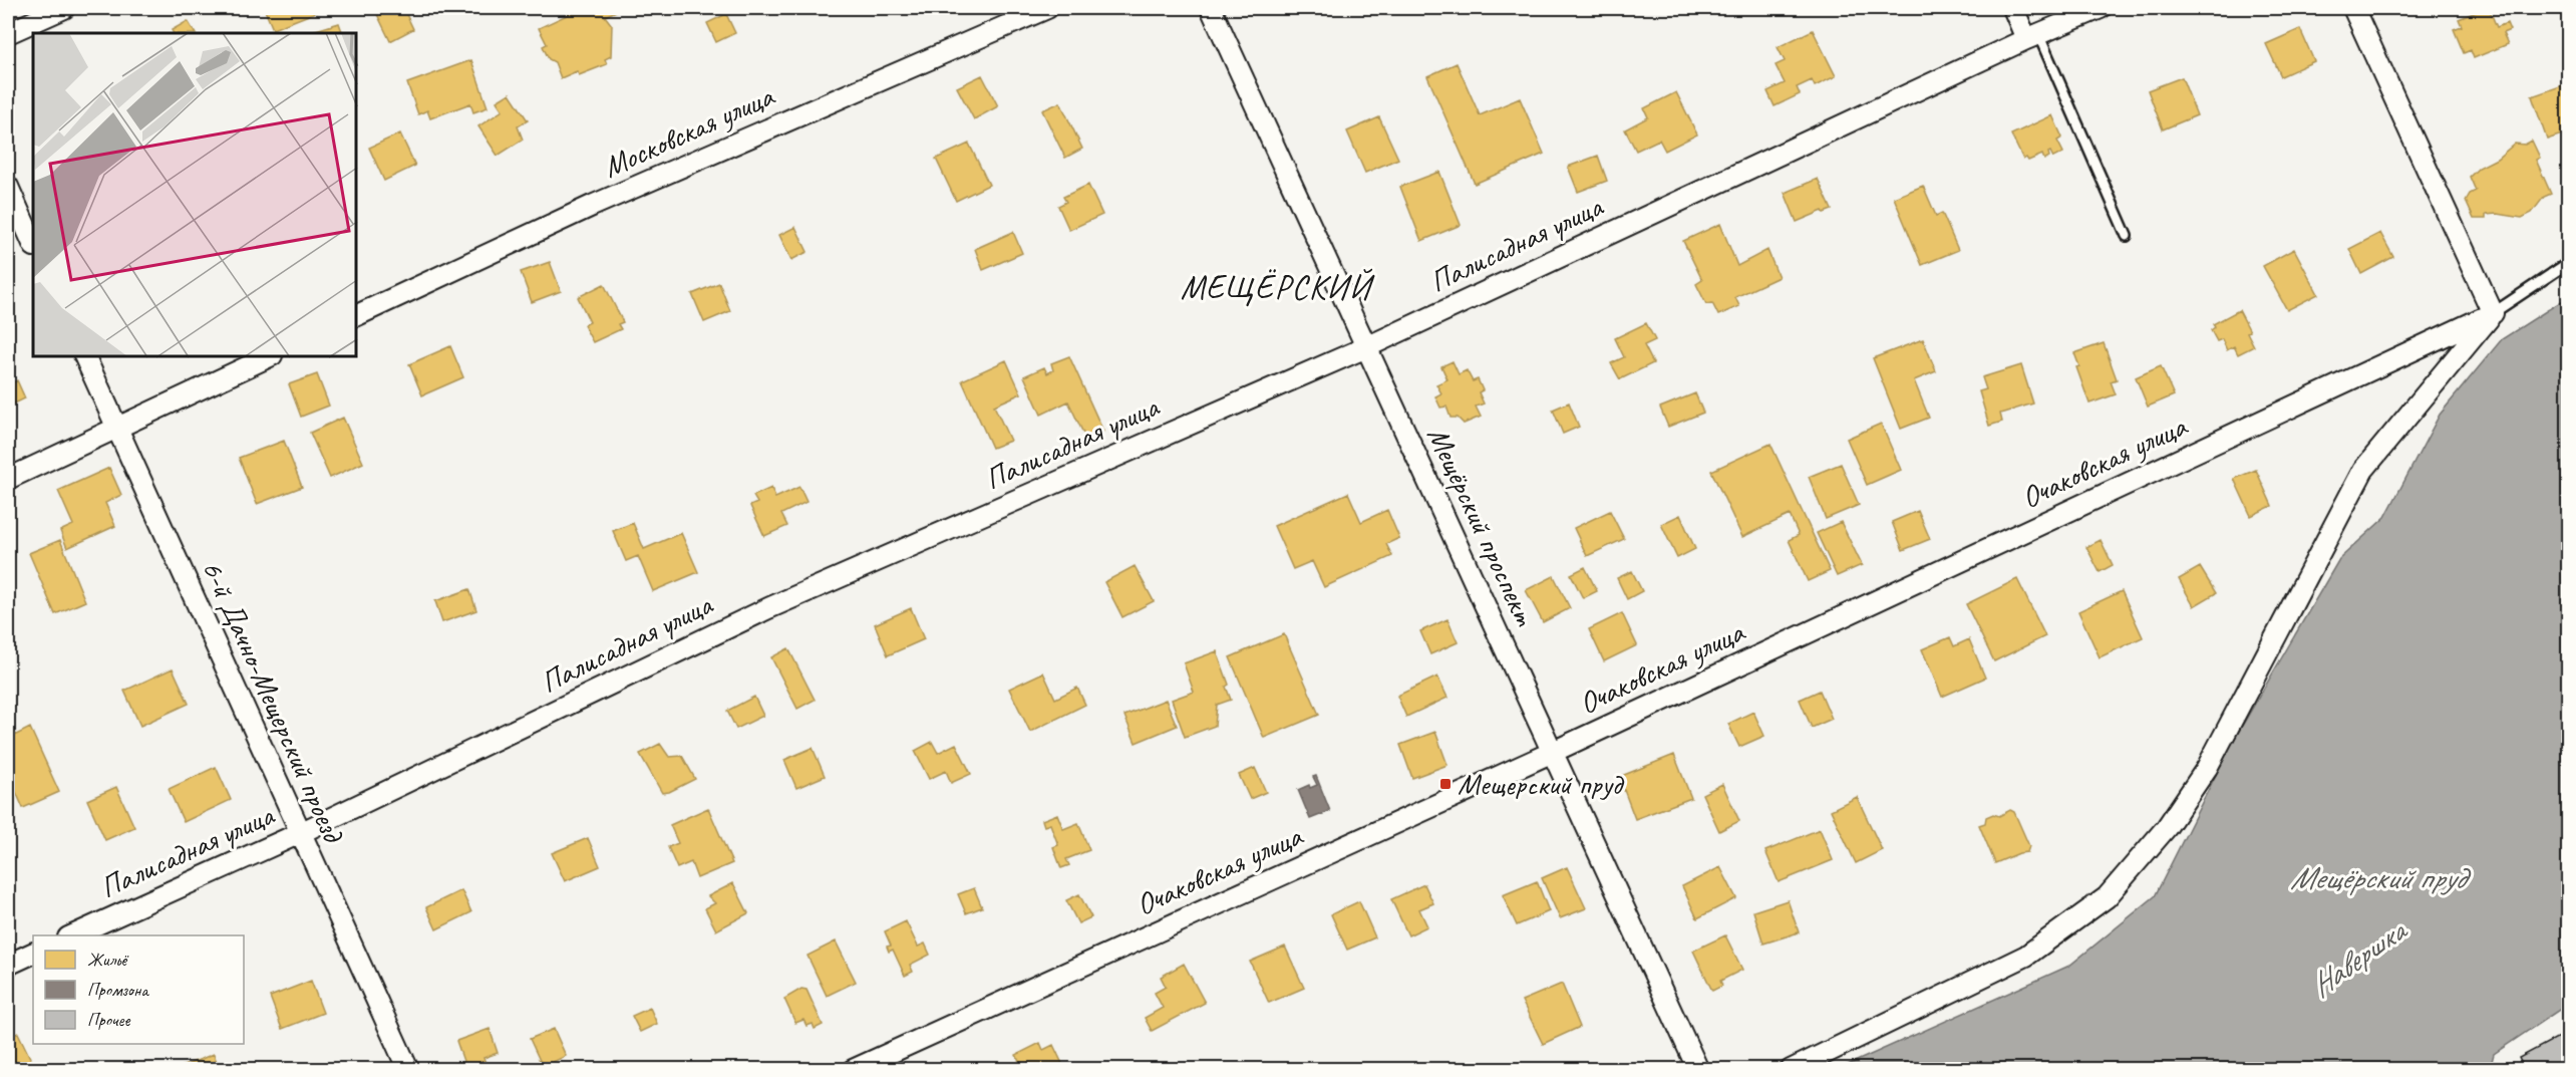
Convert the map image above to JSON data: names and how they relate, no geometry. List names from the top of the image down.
{
  "streets": {
    "street": [
      "Московская улица",
      "Палисадная улица",
      "Очаковская улица",
      "Мещёрский проспект",
      "6-й Дачно-Мещерский проезд"
    ]
  },
  "crossings": [
    ["Палисадная улица", "Мещёрский проспект"],
    ["Палисадная улица", "6-й Дачно-Мещерский проезд"],
    ["Очаковская улица", "Мещёрский проспект"]
  ],
  "districts": ["МЕЩЁРСКИЙ"],
  "water": ["Мещёрский пруд", "Навершка"],
  "places": {
    "transit": ["Мещерский пруд"]
  },
  "legend": ["Жильё", "Промзона", "Прочее"]
}
